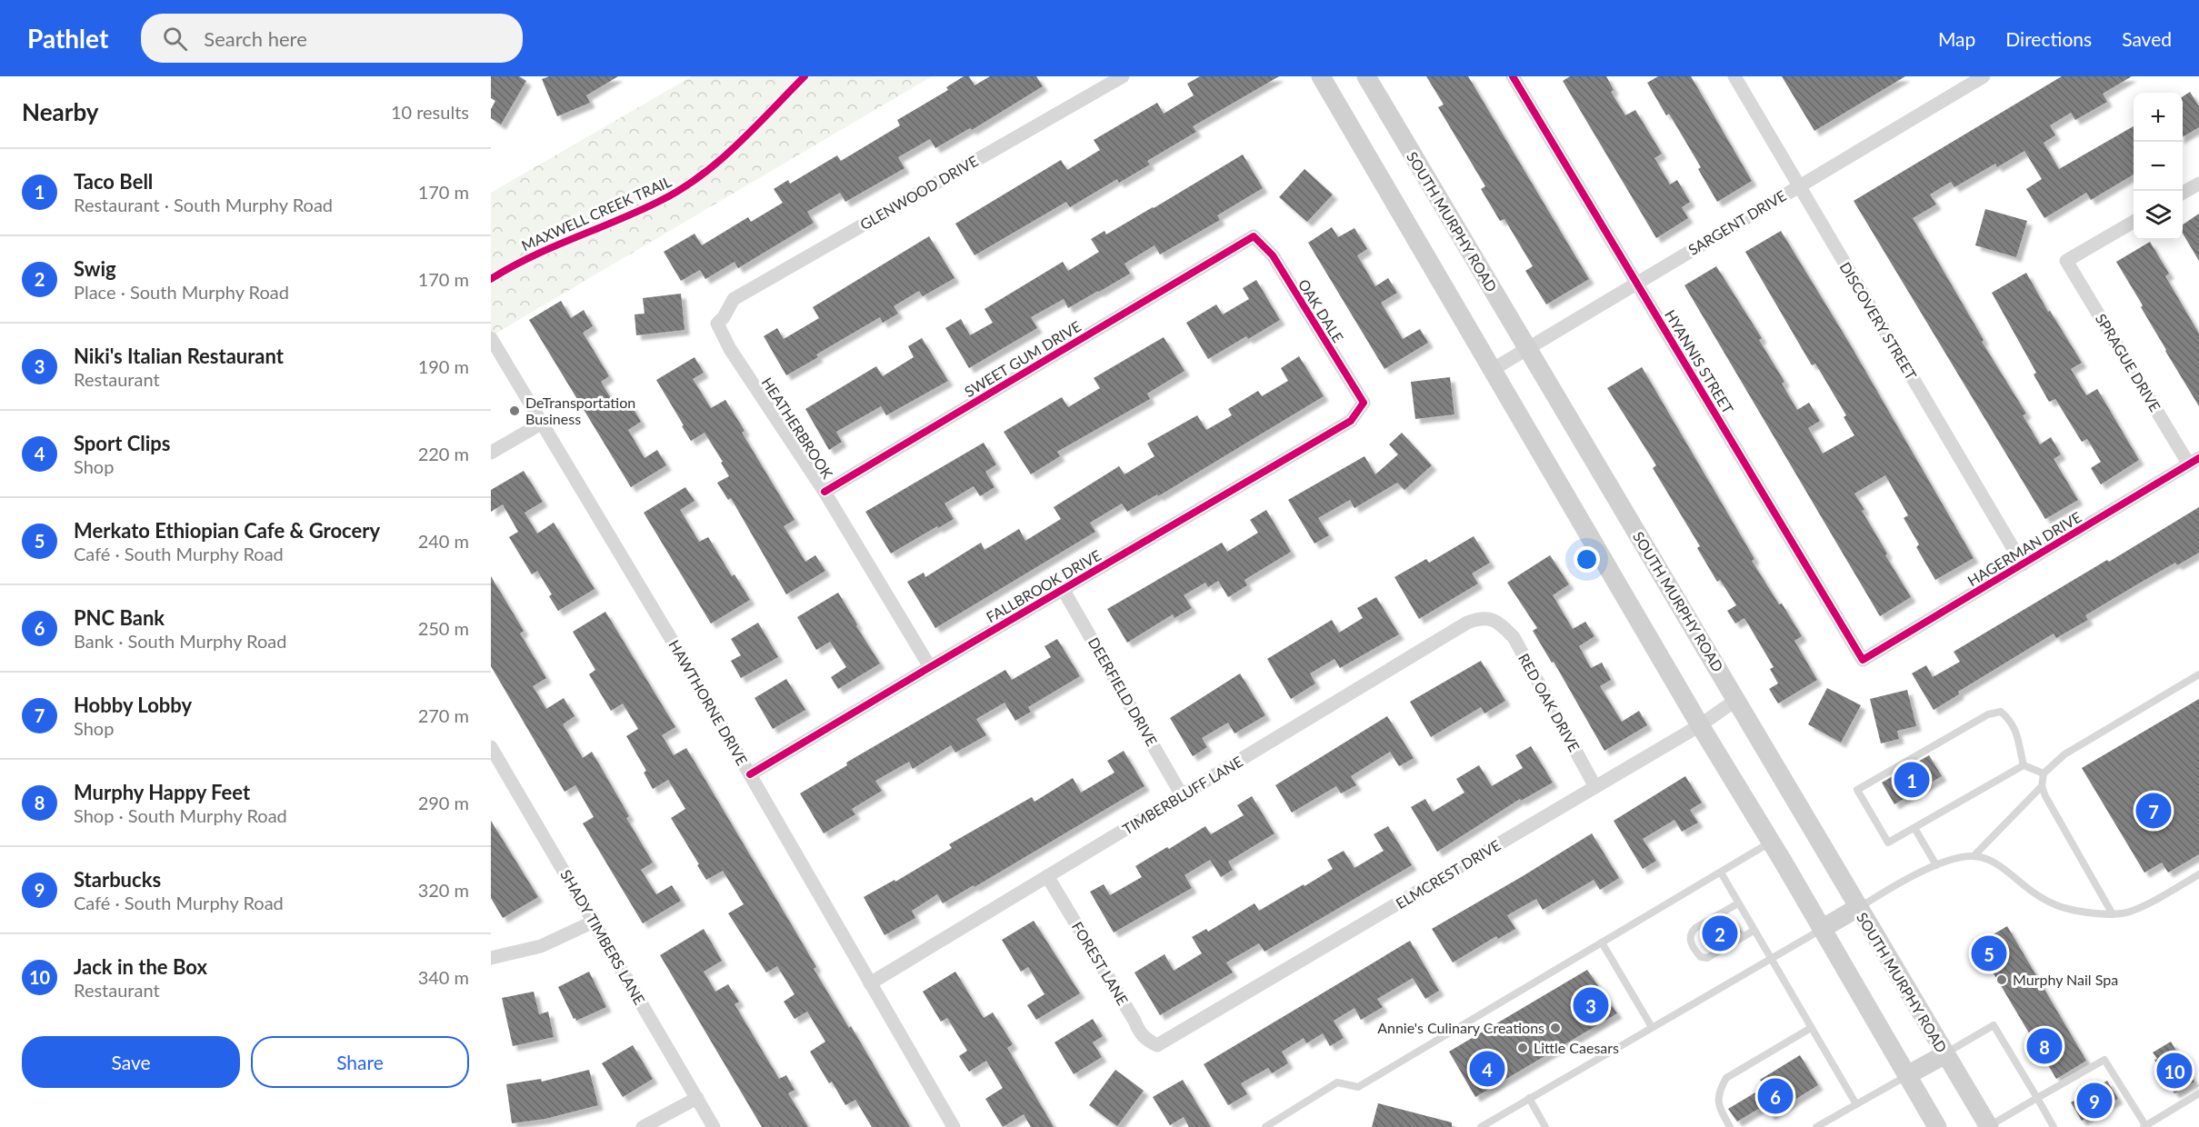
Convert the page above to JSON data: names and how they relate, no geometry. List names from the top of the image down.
{
  "streets": {
    "main road": ["SOUTH MURPHY ROAD"],
    "street": [
      "GLENWOOD DRIVE",
      "SARGENT DRIVE",
      "OAK DALE",
      "DISCOVERY STREET",
      "SWEET GUM DRIVE",
      "HYANNIS STREET",
      "SPRAGUE DRIVE",
      "HEATHERBROOK",
      "HAGERMAN DRIVE",
      "FALLBROOK DRIVE",
      "DEERFIELD DRIVE",
      "HAWTHORNE DRIVE",
      "RED OAK DRIVE",
      "TIMBERBLUFF LANE",
      "ELMCREST DRIVE",
      "SHADY TIMBERS LANE",
      "FOREST LANE"
    ],
    "cycle path": ["MAXWELL CREEK TRAIL"]
  },
  "crossings": [
    ["GLENWOOD DRIVE", "HEATHERBROOK"],
    ["SOUTH MURPHY ROAD", "SARGENT DRIVE"],
    ["SOUTH MURPHY ROAD", "ELMCREST DRIVE"],
    ["SARGENT DRIVE", "DISCOVERY STREET"],
    ["SARGENT DRIVE", "HYANNIS STREET"],
    ["OAK DALE", "SWEET GUM DRIVE"],
    ["OAK DALE", "FALLBROOK DRIVE"],
    ["DISCOVERY STREET", "HAGERMAN DRIVE"],
    ["SWEET GUM DRIVE", "HEATHERBROOK"],
    ["HYANNIS STREET", "HAGERMAN DRIVE"],
    ["SPRAGUE DRIVE", "HAGERMAN DRIVE"],
    ["HEATHERBROOK", "FALLBROOK DRIVE"],
    ["FALLBROOK DRIVE", "DEERFIELD DRIVE"],
    ["FALLBROOK DRIVE", "HAWTHORNE DRIVE"],
    ["DEERFIELD DRIVE", "TIMBERBLUFF LANE"],
    ["HAWTHORNE DRIVE", "TIMBERBLUFF LANE"],
    ["RED OAK DRIVE", "TIMBERBLUFF LANE"],
    ["RED OAK DRIVE", "ELMCREST DRIVE"],
    ["TIMBERBLUFF LANE", "FOREST LANE"],
    ["ELMCREST DRIVE", "FOREST LANE"]
  ],
  "places": [
    "DeTransportation Business",
    "Murphy Nail Spa",
    "Annie's Culinary Creations",
    "Little Caesars"
  ],
  "page": {
    "header": "Pathlet",
    "search": "Search here",
    "nav": ["Map", "Directions", "Saved"],
    "heading": ["Nearby", "10 results"],
    "map_buttons": ["+", "−"],
    "list": [
      {
        "mark": "1",
        "name": "Taco Bell",
        "note": "Restaurant · South Murphy Road",
        "value": "170 m"
      },
      {
        "mark": "2",
        "name": "Swig",
        "note": "Place · South Murphy Road",
        "value": "170 m"
      },
      {
        "mark": "3",
        "name": "Niki's Italian Restaurant",
        "note": "Restaurant",
        "value": "190 m"
      },
      {
        "mark": "4",
        "name": "Sport Clips",
        "note": "Shop",
        "value": "220 m"
      },
      {
        "mark": "5",
        "name": "Merkato Ethiopian Cafe & Grocery",
        "note": "Café · South Murphy Road",
        "value": "240 m"
      },
      {
        "mark": "6",
        "name": "PNC Bank",
        "note": "Bank · South Murphy Road",
        "value": "250 m"
      },
      {
        "mark": "7",
        "name": "Hobby Lobby",
        "note": "Shop",
        "value": "270 m"
      },
      {
        "mark": "8",
        "name": "Murphy Happy Feet",
        "note": "Shop · South Murphy Road",
        "value": "290 m"
      },
      {
        "mark": "9",
        "name": "Starbucks",
        "note": "Café · South Murphy Road",
        "value": "320 m"
      },
      {
        "mark": "10",
        "name": "Jack in the Box",
        "note": "Restaurant",
        "value": "340 m"
      }
    ],
    "pins": [
      "1",
      "7",
      "2",
      "5",
      "3",
      "8",
      "4",
      "10",
      "6",
      "9"
    ],
    "buttons": ["Save", "Share"]
  }
}
